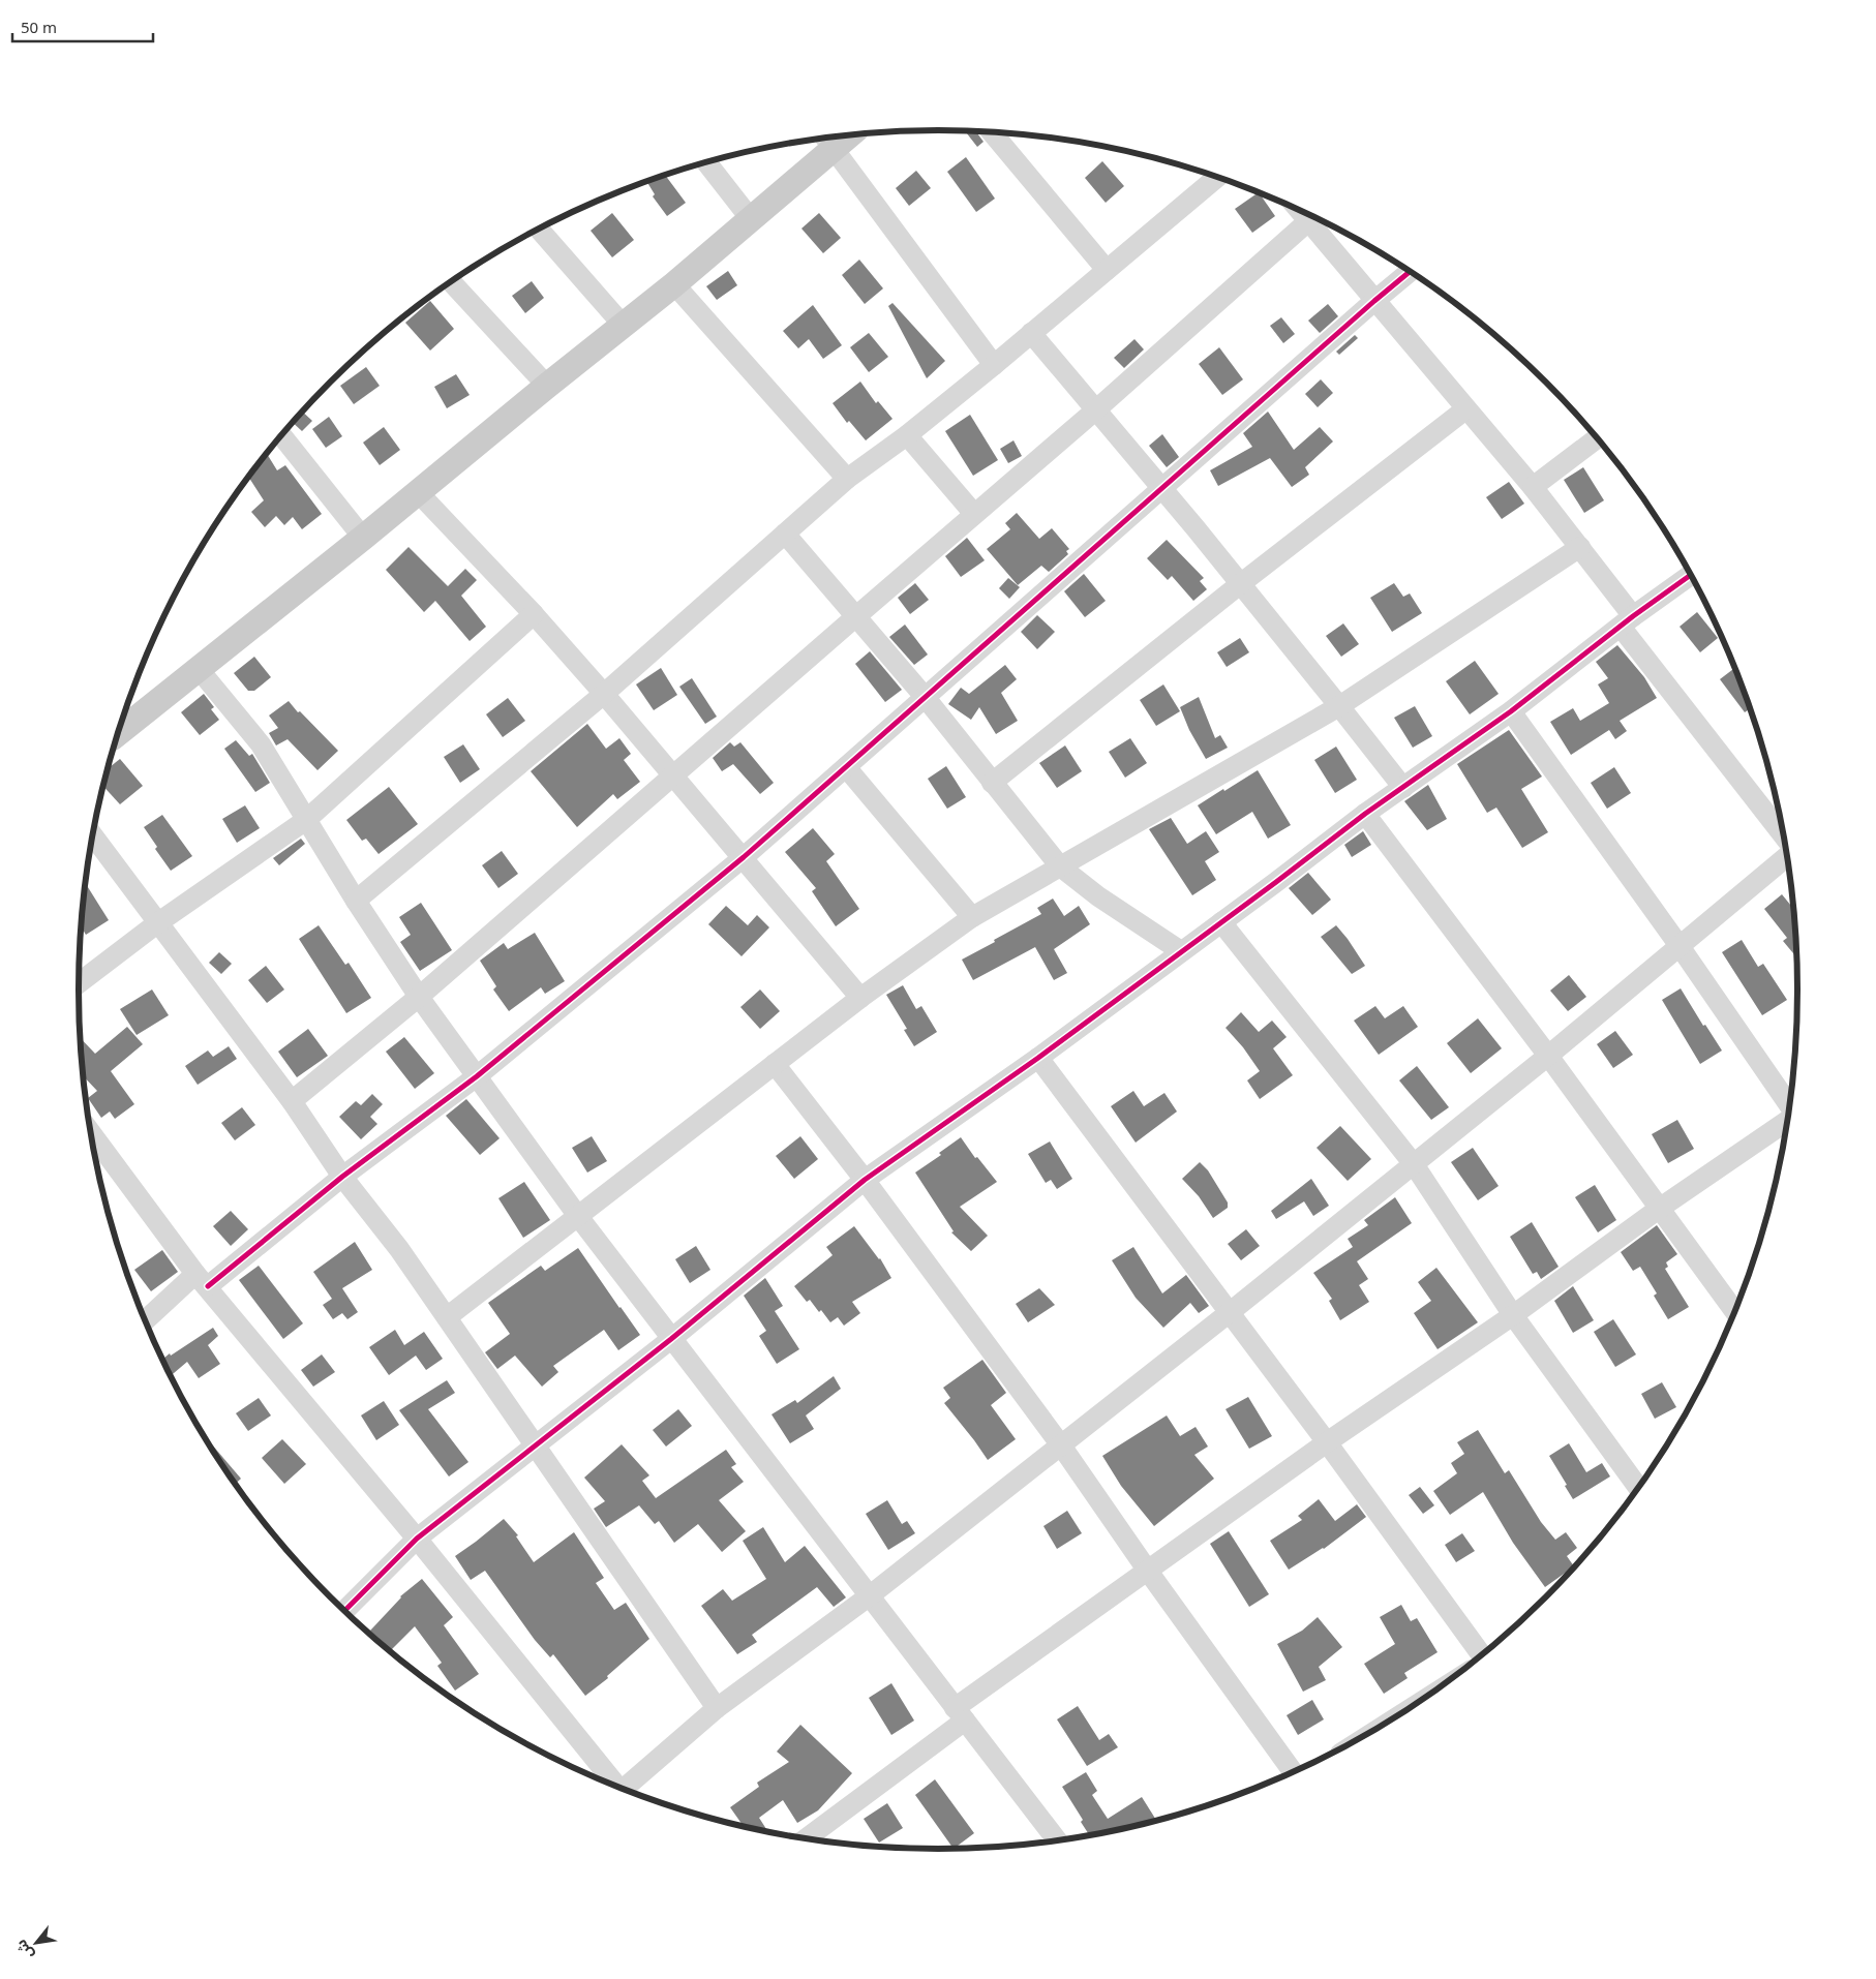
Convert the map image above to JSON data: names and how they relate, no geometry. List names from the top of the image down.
{
  "scale_bar": "50 m",
  "north": "bottom left"
}
